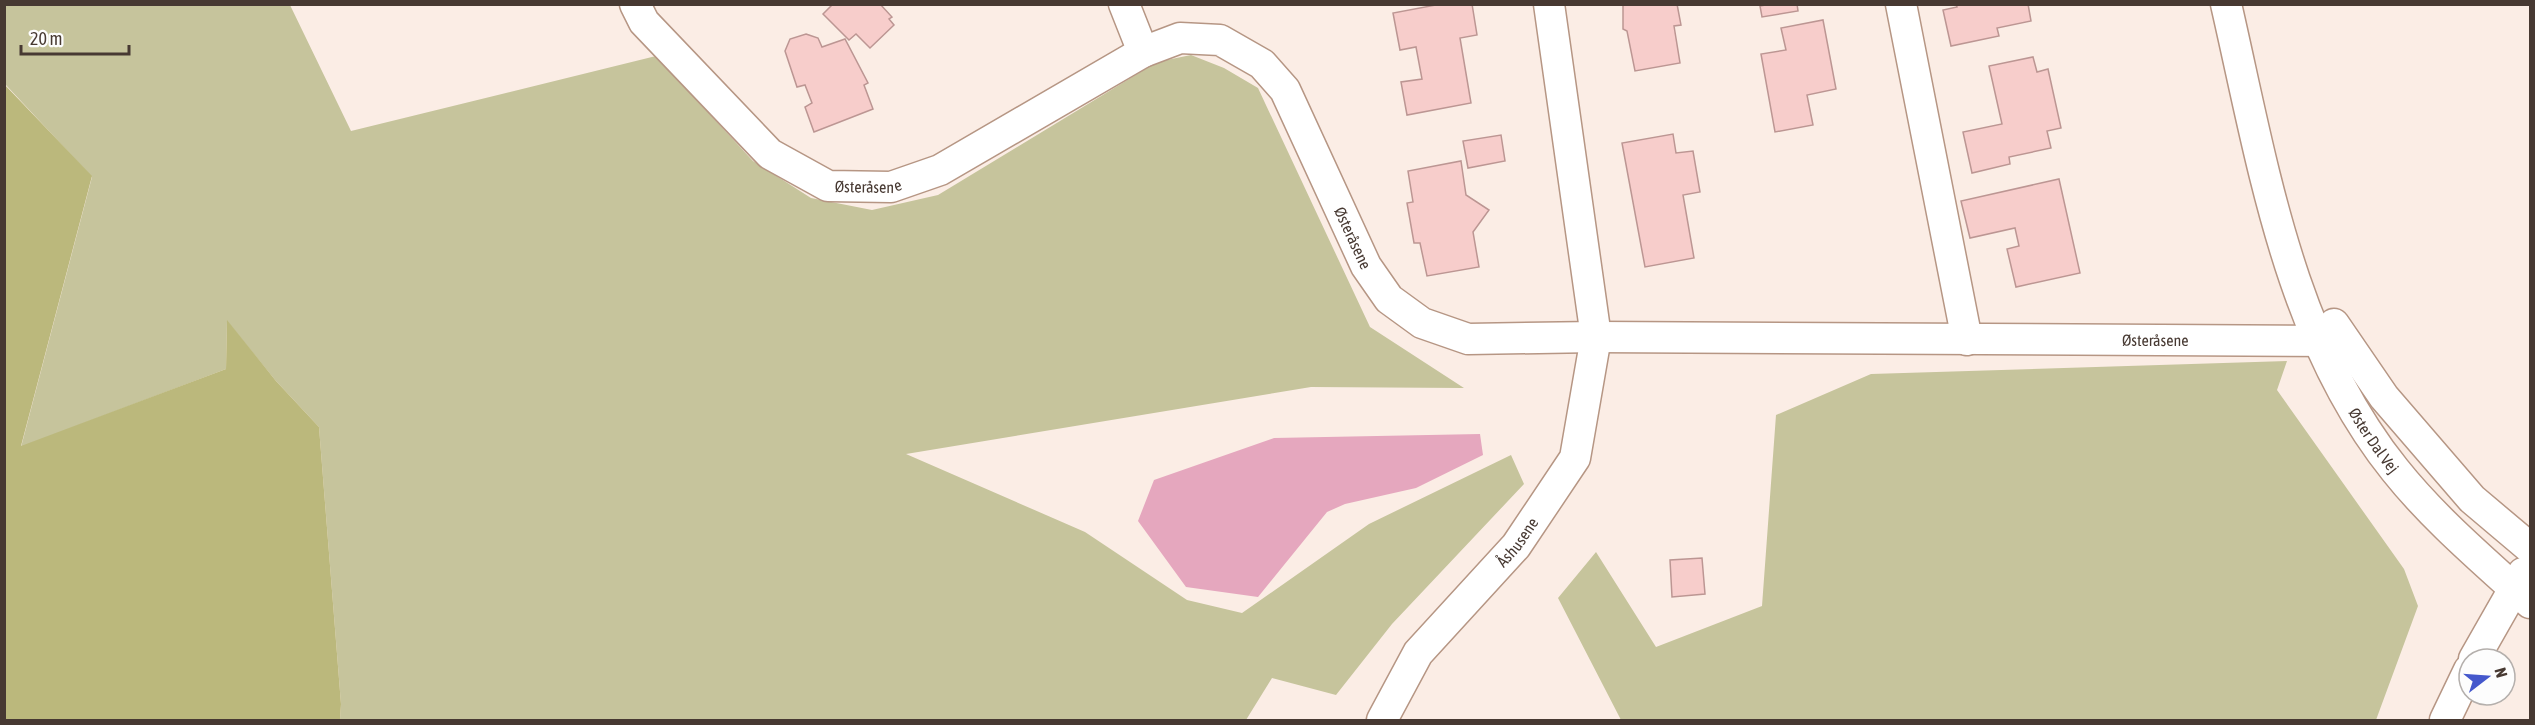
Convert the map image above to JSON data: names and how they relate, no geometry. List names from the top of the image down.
{
  "streets": {
    "street": ["Østeråsene", "Øster Dal Vej", "Åshusene"]
  },
  "crossings": [
    ["Østeråsene", "Øster Dal Vej"],
    ["Østeråsene", "Åshusene"]
  ],
  "scale_bar": "20 m",
  "north": "right"
}
